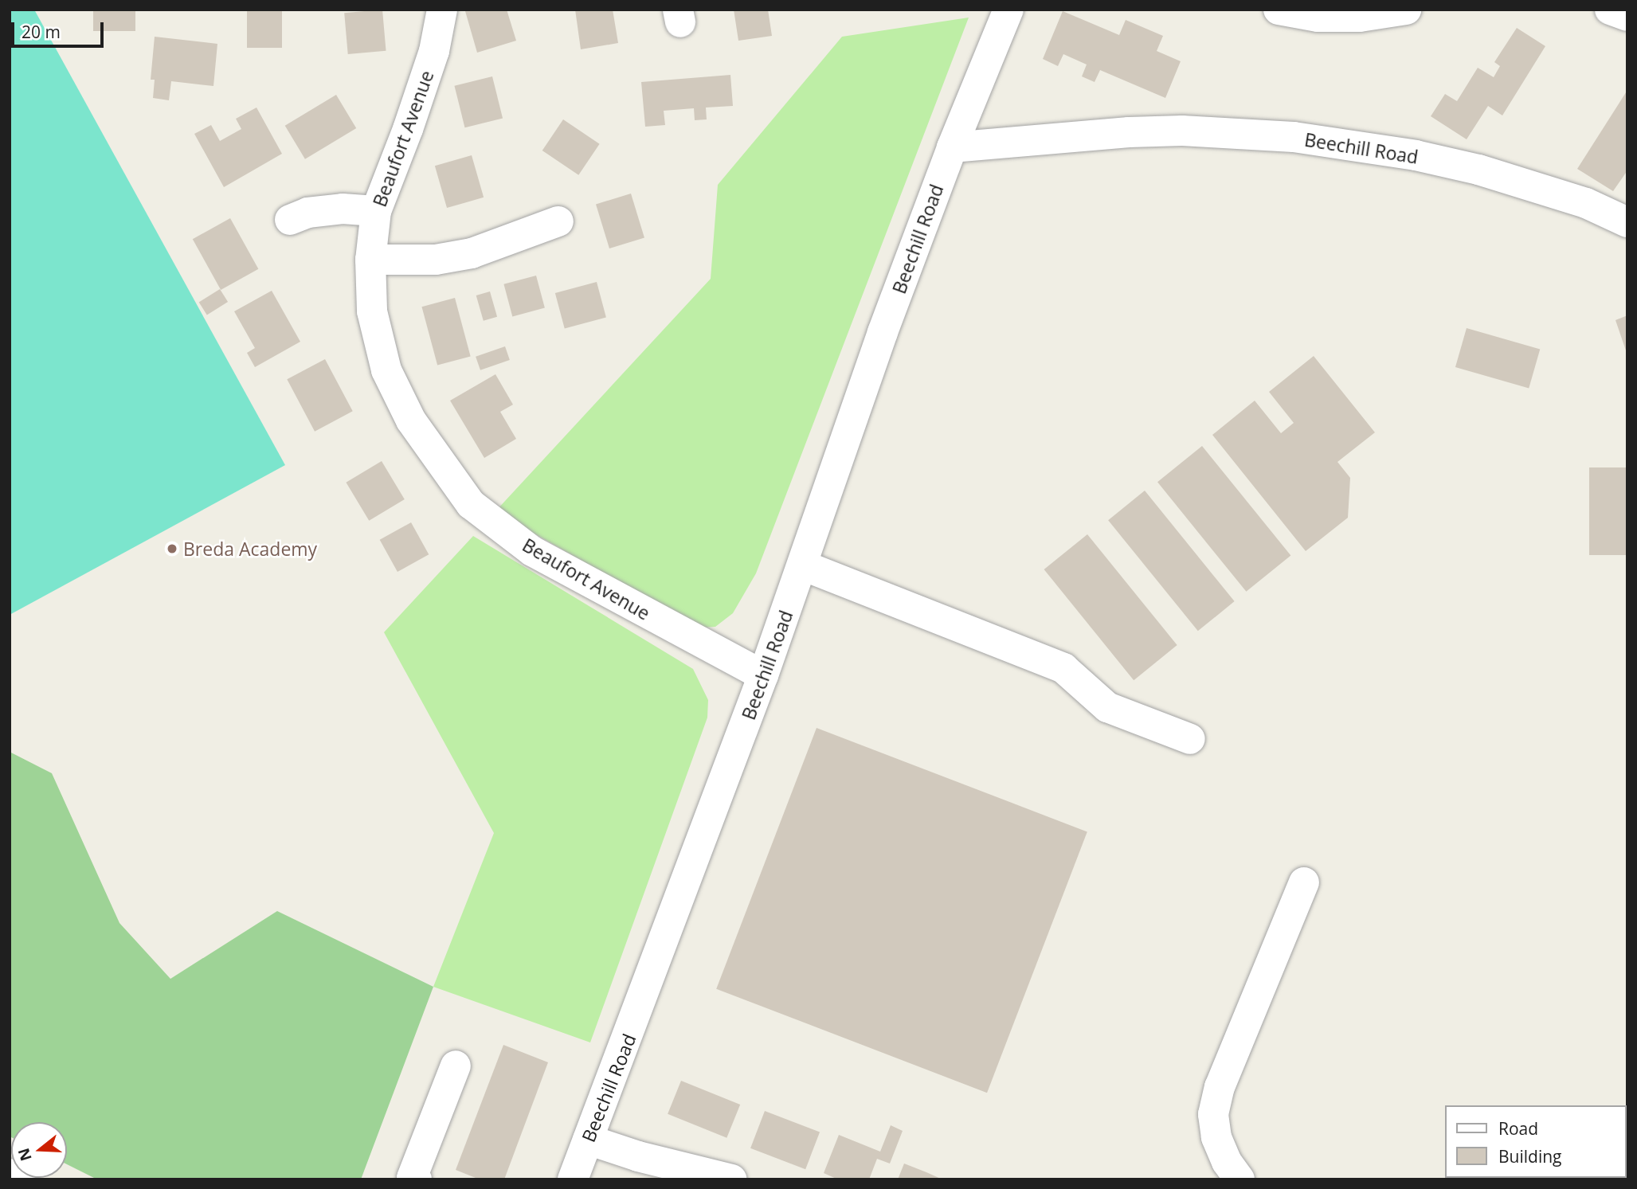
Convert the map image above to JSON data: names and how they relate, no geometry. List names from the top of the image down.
{
  "streets": {
    "street": ["Beaufort Avenue", "Beechill Road"]
  },
  "crossings": [
    ["Beaufort Avenue", "Beechill Road"]
  ],
  "places": ["Breda Academy"],
  "legend": ["Road", "Building"],
  "scale_bar": "20 m",
  "north": "left"
}
